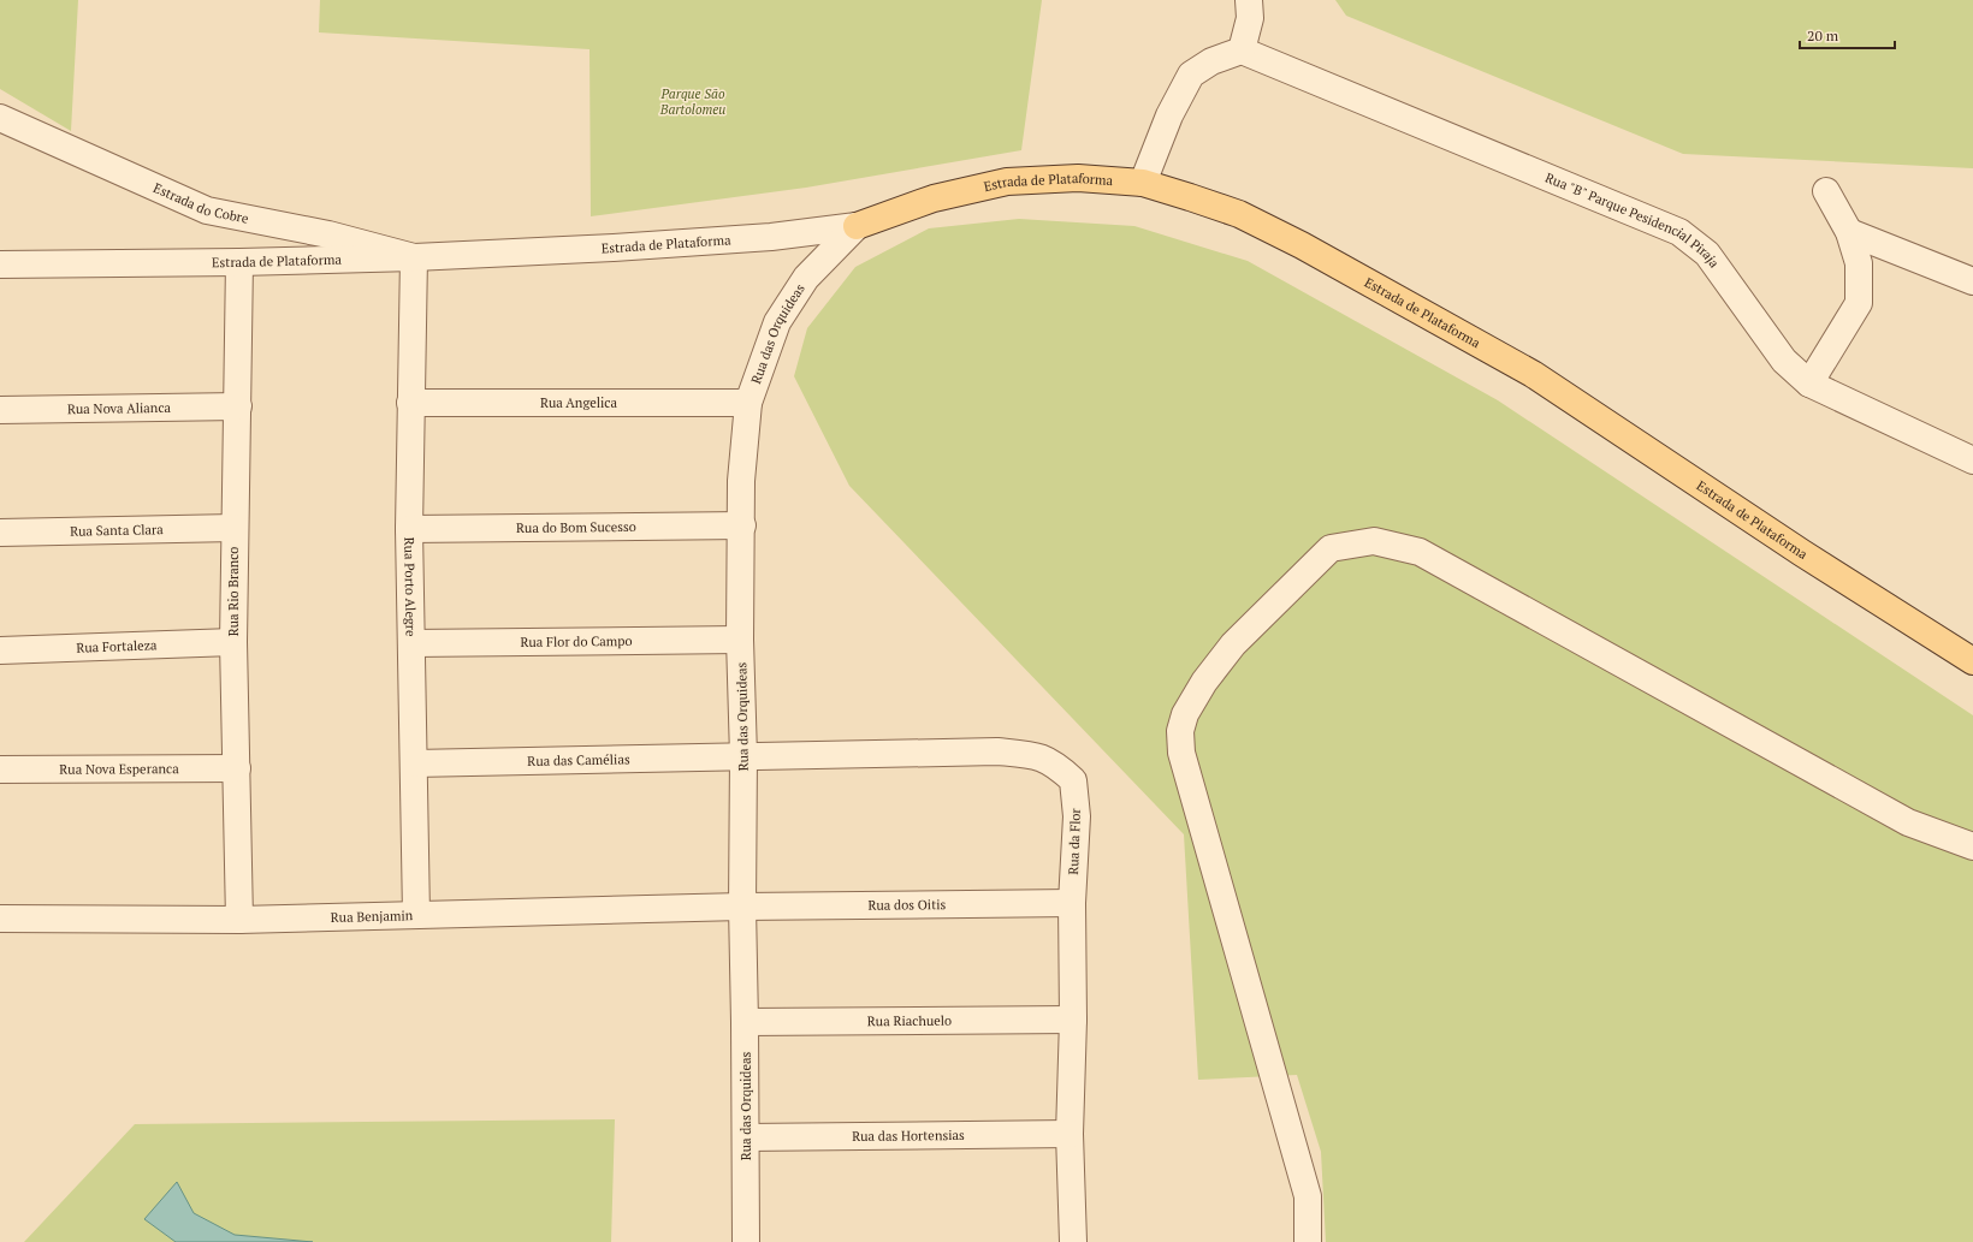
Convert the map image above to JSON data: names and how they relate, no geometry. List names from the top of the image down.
{
  "streets": {
    "main road": ["Estrada de Plataforma"],
    "street": [
      "Estrada do Cobre",
      "Rua \"B\" Parque Pesidencial Piraja",
      "Rua das Orquideas",
      "Rua Angelica",
      "Rua Nova Alianca",
      "Rua do Bom Sucesso",
      "Rua Santa Clara",
      "Rua Porto Alegre",
      "Rua Rio Branco",
      "Rua Flor do Campo",
      "Rua Fortaleza",
      "Rua das Camélias",
      "Rua Nova Esperanca",
      "Rua da Flor",
      "Rua dos Oitis",
      "Rua Benjamin",
      "Rua Riachuelo",
      "Rua das Hortensias"
    ]
  },
  "crossings": [
    ["Estrada de Plataforma", "Estrada do Cobre"],
    ["Estrada de Plataforma", "Rua das Orquideas"],
    ["Estrada de Plataforma", "Rua Porto Alegre"],
    ["Estrada de Plataforma", "Rua Rio Branco"],
    ["Estrada do Cobre", "Rua Porto Alegre"],
    ["Rua das Orquideas", "Rua Angelica"],
    ["Rua das Orquideas", "Rua do Bom Sucesso"],
    ["Rua das Orquideas", "Rua Flor do Campo"],
    ["Rua das Orquideas", "Rua das Camélias"],
    ["Rua das Orquideas", "Rua da Flor"],
    ["Rua das Orquideas", "Rua dos Oitis"],
    ["Rua das Orquideas", "Rua Benjamin"],
    ["Rua das Orquideas", "Rua Riachuelo"],
    ["Rua das Orquideas", "Rua das Hortensias"],
    ["Rua Angelica", "Rua Porto Alegre"],
    ["Rua Nova Alianca", "Rua Rio Branco"],
    ["Rua do Bom Sucesso", "Rua Porto Alegre"],
    ["Rua Santa Clara", "Rua Rio Branco"],
    ["Rua Porto Alegre", "Rua Flor do Campo"],
    ["Rua Porto Alegre", "Rua das Camélias"],
    ["Rua Porto Alegre", "Rua Benjamin"],
    ["Rua Rio Branco", "Rua Fortaleza"],
    ["Rua Rio Branco", "Rua Nova Esperanca"],
    ["Rua Rio Branco", "Rua Benjamin"],
    ["Rua das Camélias", "Rua da Flor"],
    ["Rua da Flor", "Rua dos Oitis"],
    ["Rua da Flor", "Rua Riachuelo"],
    ["Rua da Flor", "Rua das Hortensias"],
    ["Rua dos Oitis", "Rua Benjamin"]
  ],
  "parks": ["Parque São Bartolomeu"],
  "scale_bar": "20 m"
}
